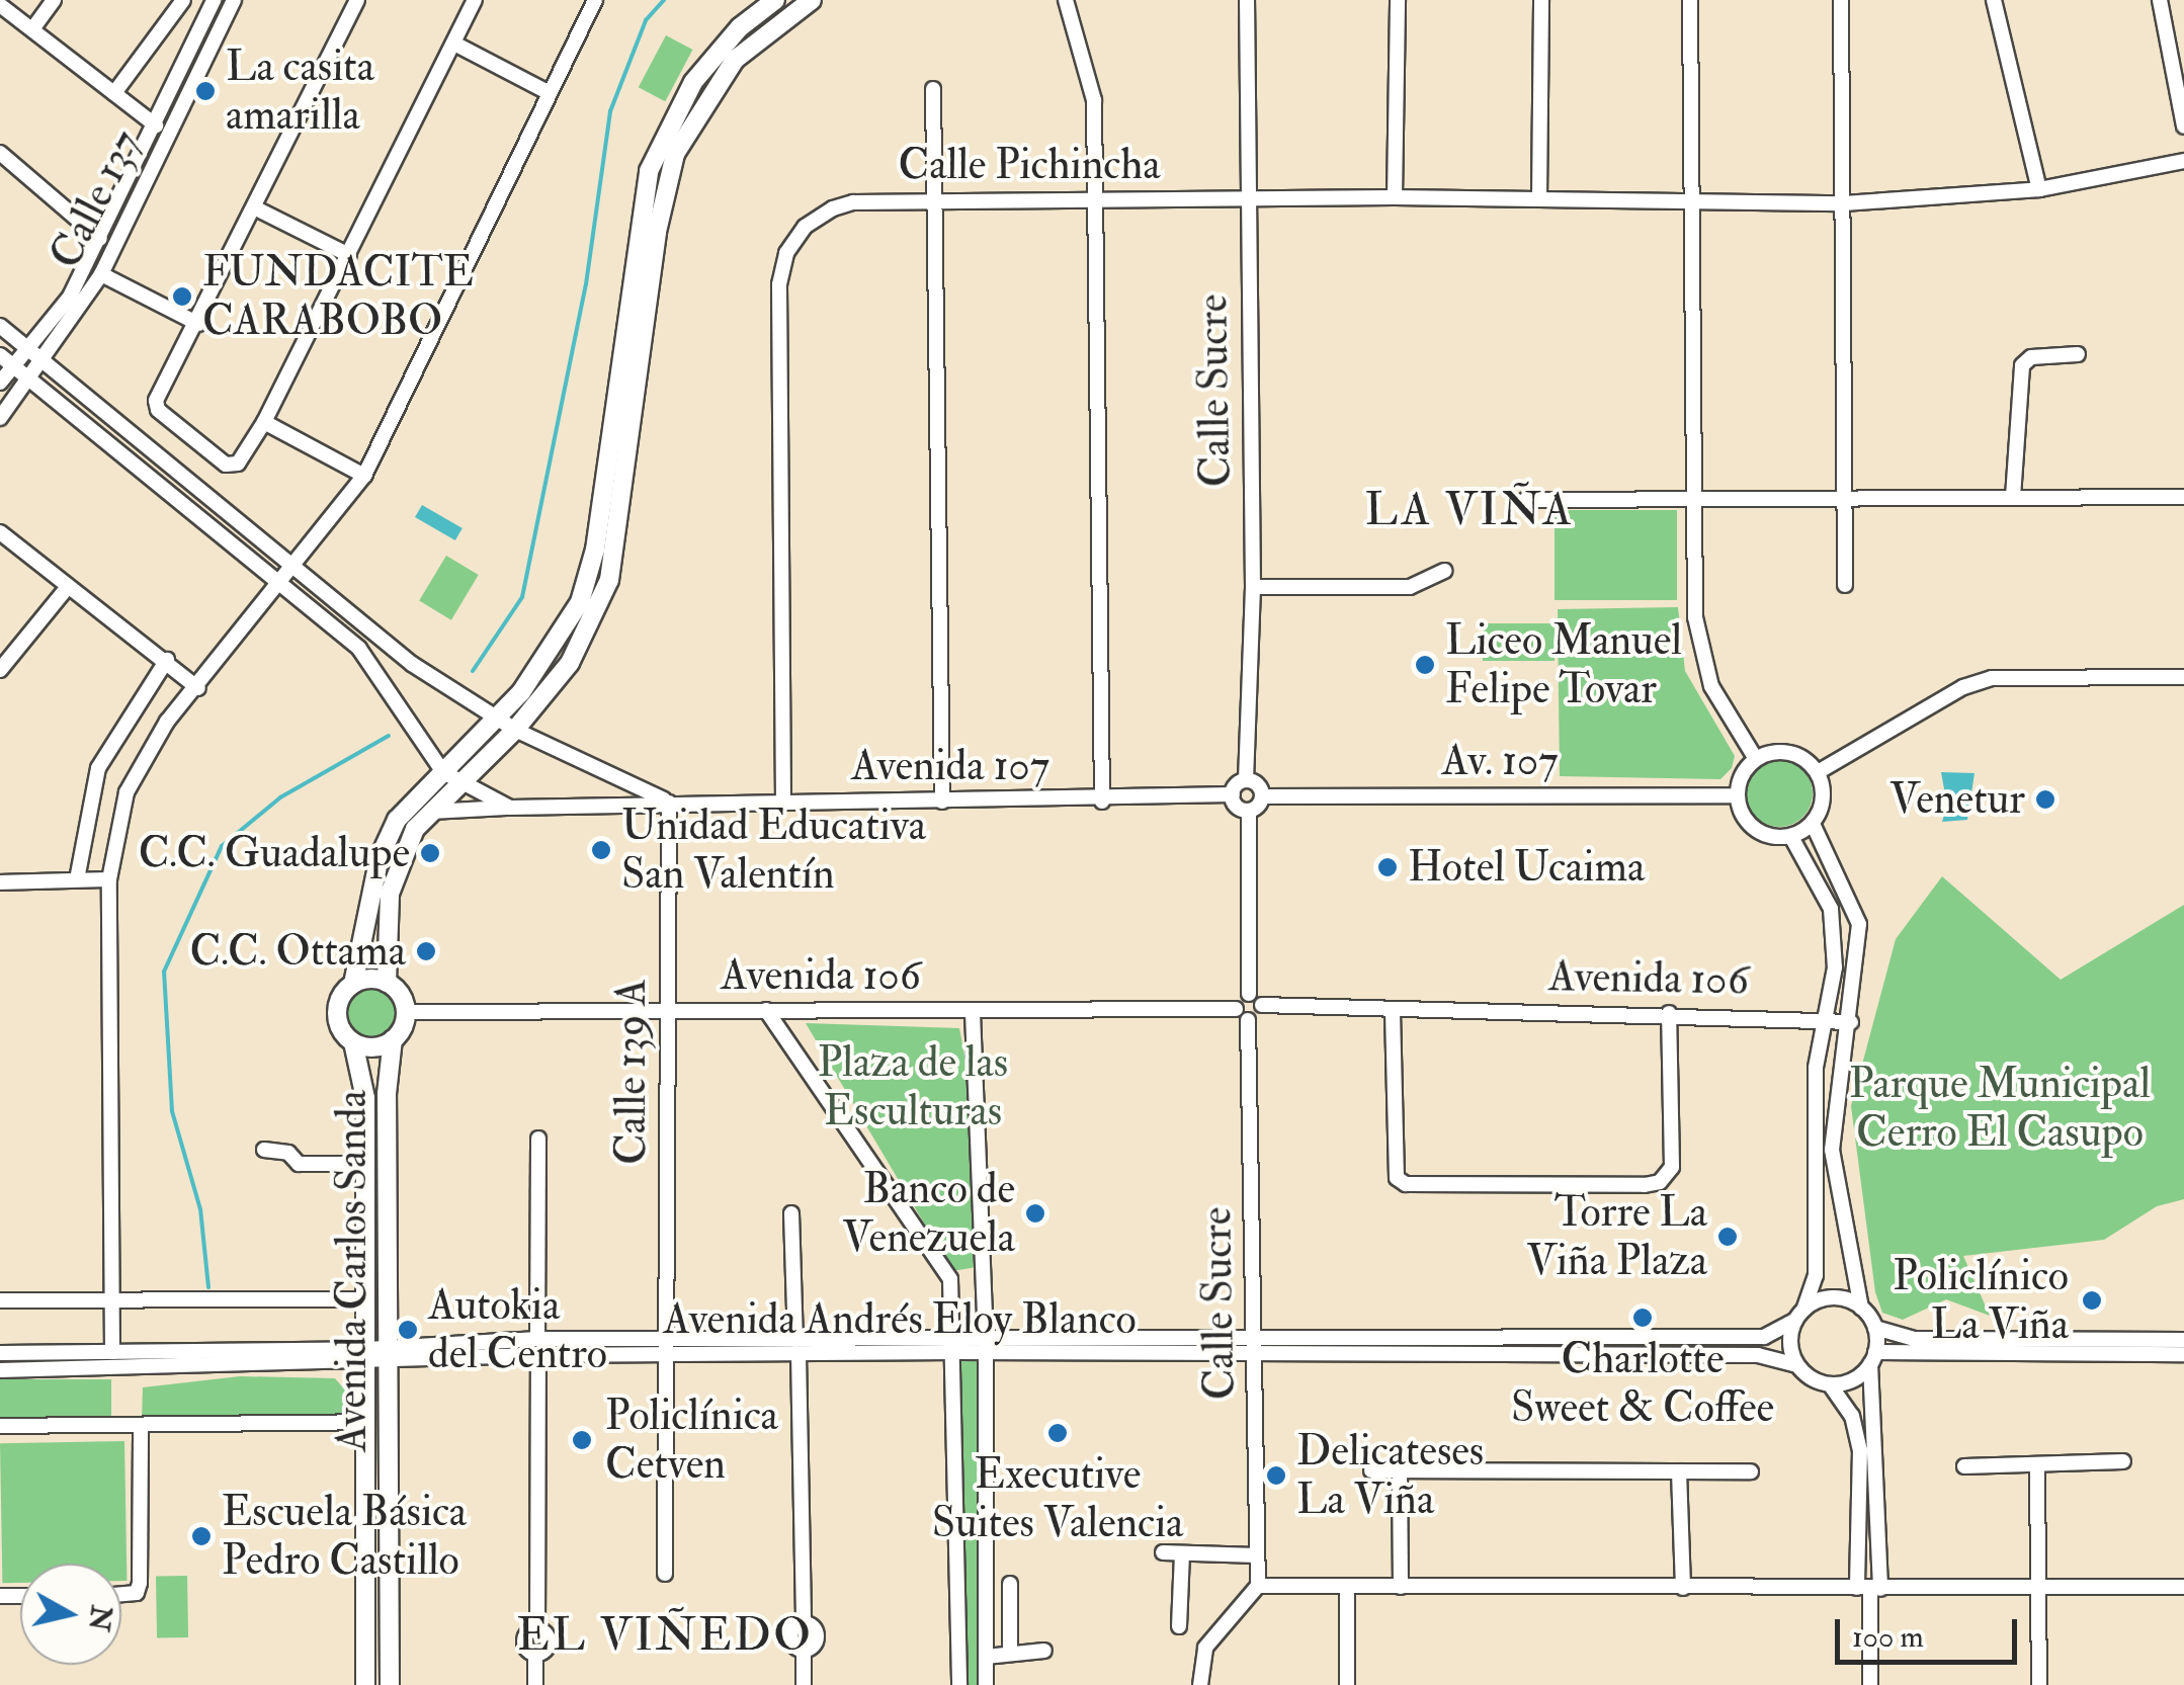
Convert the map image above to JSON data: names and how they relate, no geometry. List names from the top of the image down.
{
  "streets": {
    "street": [
      "Calle Pichincha",
      "Calle 137",
      "Calle Sucre",
      "Av. 107",
      "Avenida 107",
      "Avenida 106",
      "Calle 139 A",
      "Avenida Carlos Sanda",
      "Avenida Andrés Eloy Blanco"
    ]
  },
  "crossings": [
    ["Calle Pichincha", "Calle Sucre"],
    ["Calle Pichincha", "Avenida 107"],
    ["Calle Sucre", "Avenida Andrés Eloy Blanco"],
    ["Avenida 107", "Calle 139 A"],
    ["Avenida 106", "Calle 139 A"],
    ["Avenida 106", "Avenida Carlos Sanda"],
    ["Calle 139 A", "Avenida Andrés Eloy Blanco"],
    ["Avenida Carlos Sanda", "Avenida Andrés Eloy Blanco"]
  ],
  "districts": ["LA VIÑA", "EL VIÑEDO"],
  "parks": ["Plaza de las Esculturas", "Parque Municipal Cerro El Casupo"],
  "places": [
    "La casita amarilla",
    "FUNDACITE CARABOBO",
    "Liceo Manuel Felipe Tovar",
    "Venetur",
    "Unidad Educativa San Valentín",
    "C.C. Guadalupe",
    "Hotel Ucaima",
    "C.C. Ottama",
    "Banco de Venezuela",
    "Torre La Viña Plaza",
    "Policlínico La Viña",
    "Charlotte Sweet & Coffee",
    "Autokia del Centro",
    "Executive Suites Valencia",
    "Policlínica Cetven",
    "Delicateses La Viña",
    "Escuela Básica Pedro Castillo"
  ],
  "scale_bar": "100 m",
  "north": "right"
}
